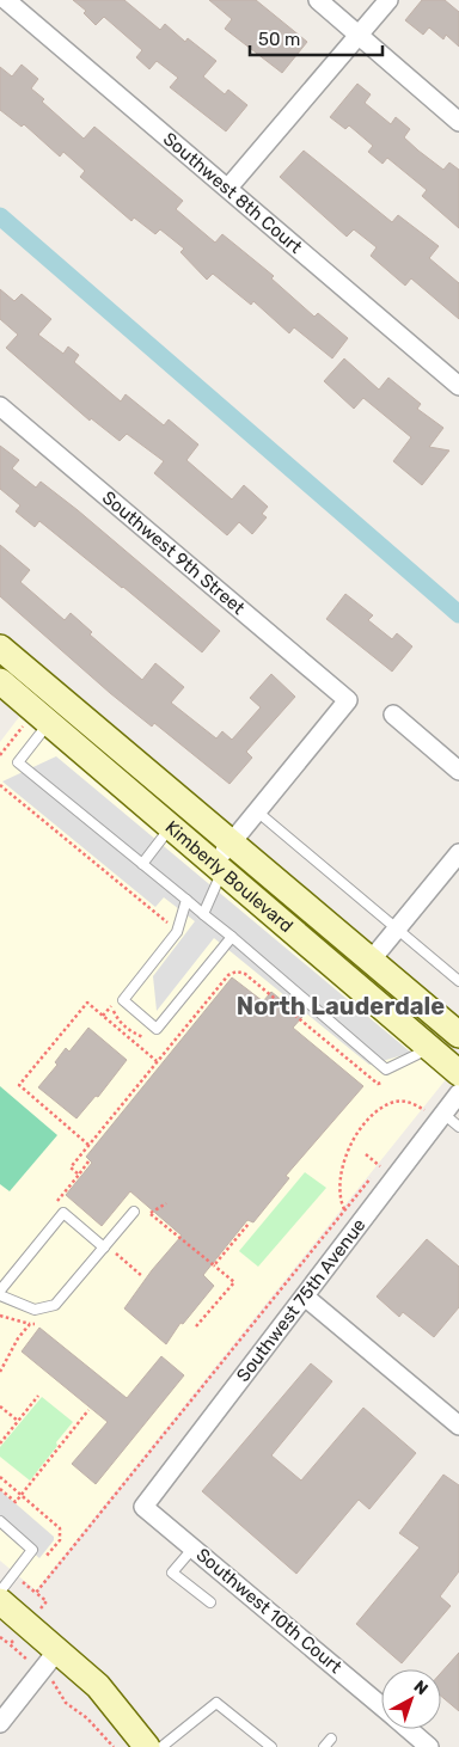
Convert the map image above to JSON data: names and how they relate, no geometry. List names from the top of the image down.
{
  "streets": {
    "street": [
      "Southwest 8th Court",
      "Southwest 9th Street",
      "Kimberly Boulevard",
      "Southwest 75th Avenue",
      "Southwest 10th Court"
    ]
  },
  "crossings": [
    ["Southwest 75th Avenue", "Southwest 10th Court"]
  ],
  "districts": ["North Lauderdale"],
  "scale_bar": "50 m",
  "north": "top right"
}
